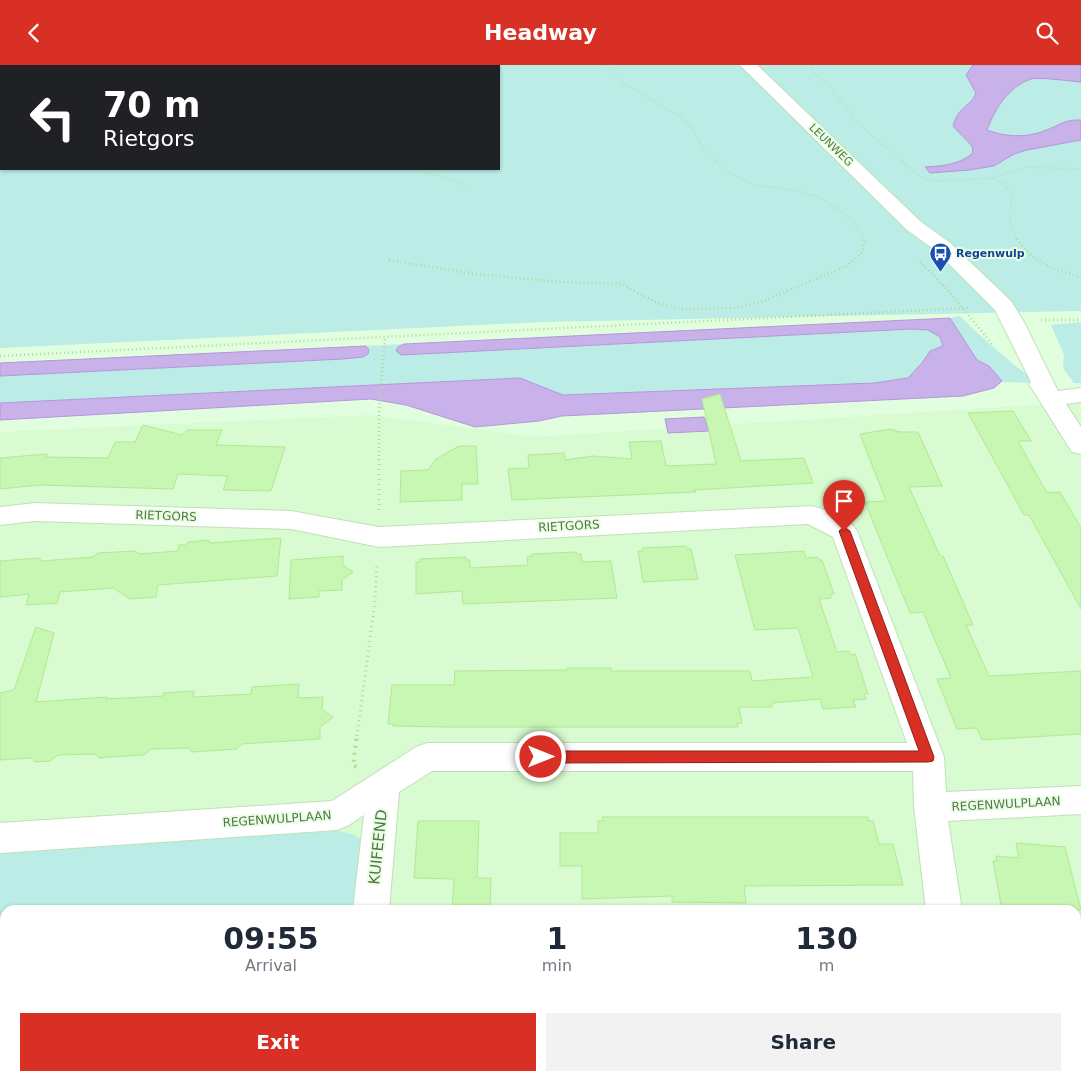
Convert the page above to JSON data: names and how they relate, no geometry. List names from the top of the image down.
{
  "streets": {
    "street": [
      "LEUNWEG",
      "RIETGORS",
      "REGENWULPLAAN",
      "KUIFEEND"
    ]
  },
  "crossings": [
    ["RIETGORS", "REGENWULPLAAN"],
    ["REGENWULPLAAN", "KUIFEEND"]
  ],
  "places": {
    "bus stop": ["Regenwulp"]
  },
  "page": {
    "header": "Headway",
    "turn": ["70 m", "Rietgors"],
    "eta": [
      "09:55",
      "Arrival",
      "1",
      "min",
      "130",
      "m"
    ],
    "buttons": ["Exit", "Share"]
  }
}
